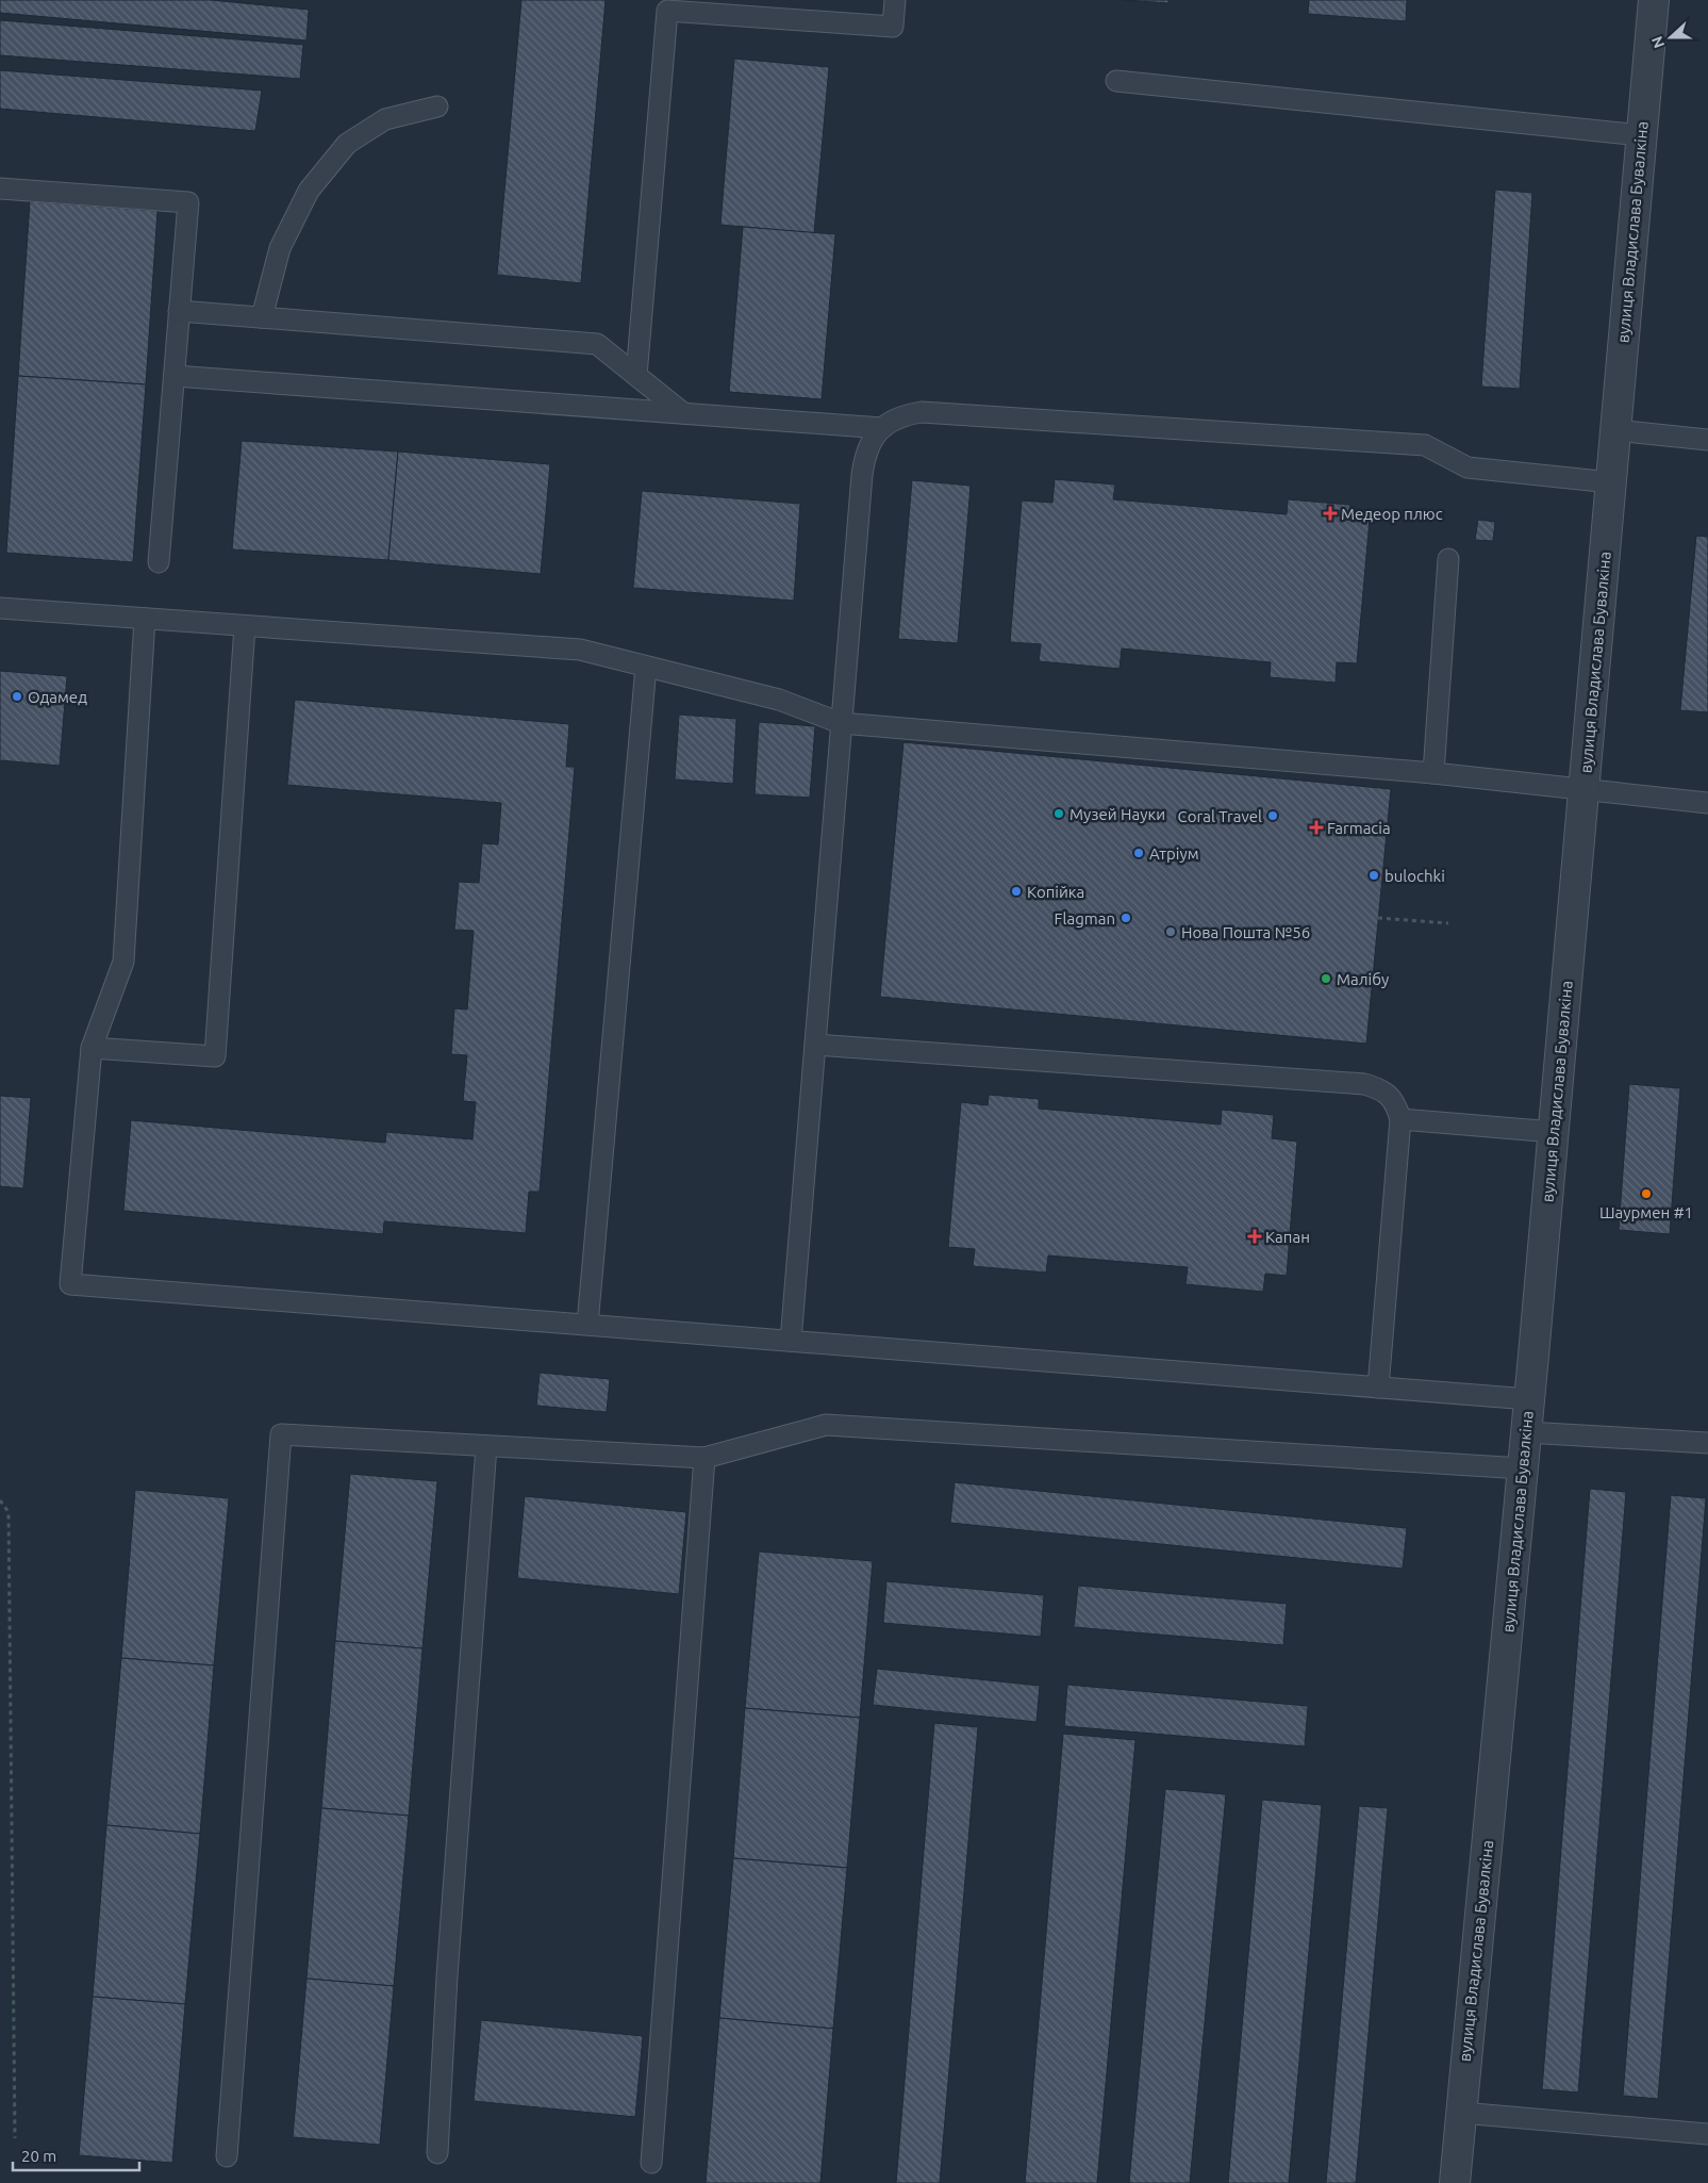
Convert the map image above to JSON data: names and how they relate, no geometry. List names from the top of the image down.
{
  "streets": {
    "street": ["вулиця Владислава Бувалкіна"]
  },
  "places": {
    "health": ["Медеор плюс", "Farmacia", "Капан"],
    "other": [
      "Одамед",
      "Музей Науки",
      "Coral Travel",
      "Атріум",
      "bulochki",
      "Копійка",
      "Flagman",
      "Нова Пошта №56",
      "Малiбу",
      "Шаурмен #1"
    ]
  },
  "scale_bar": "20 m",
  "north": "left"
}
